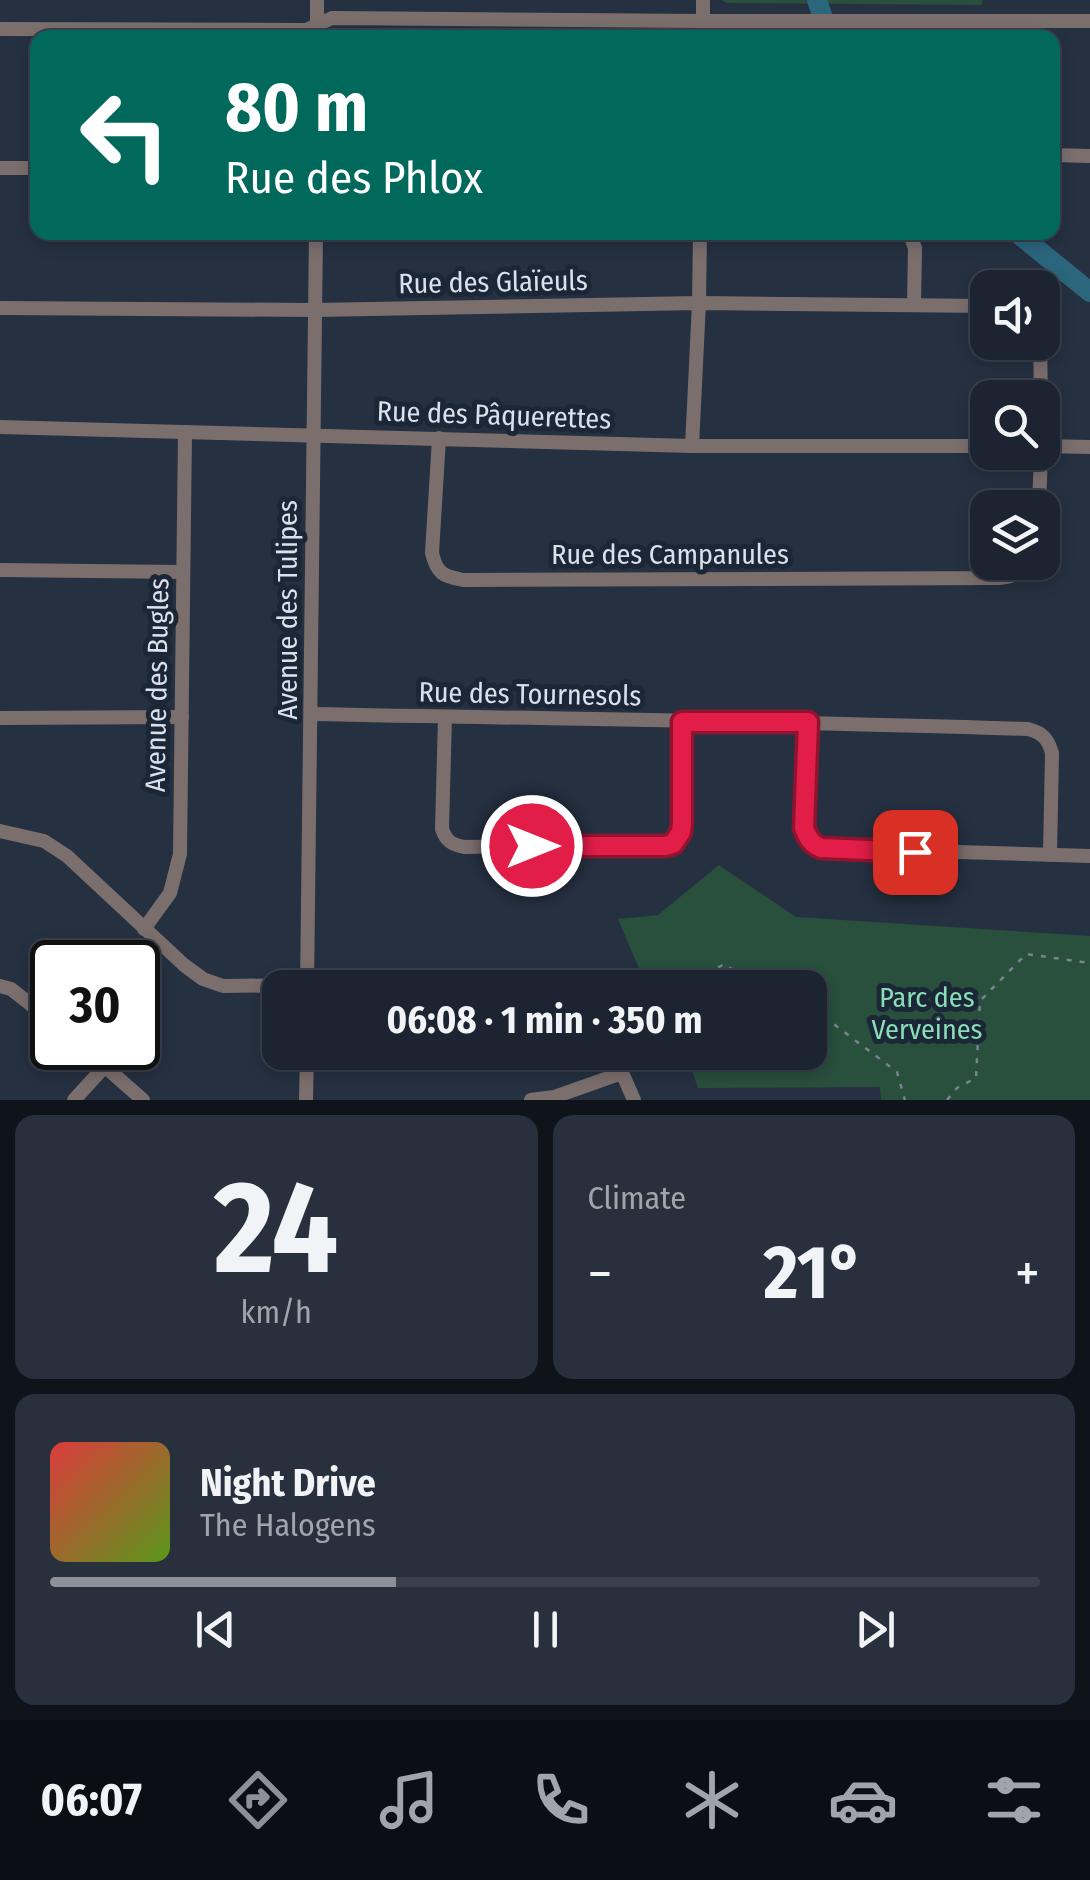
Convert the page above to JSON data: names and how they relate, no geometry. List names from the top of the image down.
{
  "streets": {
    "street": [
      "Rue des Glaïeuls",
      "Rue des Pâquerettes",
      "Rue des Campanules",
      "Avenue des Tulipes",
      "Avenue des Bugles",
      "Rue des Tournesols"
    ]
  },
  "crossings": [
    ["Rue des Glaïeuls", "Avenue des Tulipes"],
    ["Rue des Pâquerettes", "Rue des Campanules"],
    ["Rue des Pâquerettes", "Avenue des Tulipes"],
    ["Rue des Pâquerettes", "Avenue des Bugles"],
    ["Avenue des Tulipes", "Rue des Tournesols"]
  ],
  "parks": ["Parc des Verveines"],
  "page": {
    "turn": ["80 m", "Rue des Phlox"],
    "limit": "30",
    "trip": "06:08 · 1 min · 350 m",
    "tile": [
      ["24", "km/h"],
      "Climate"
    ],
    "heat": ["−", "21°", "+"],
    "song": ["Night Drive", "The Halogens"],
    "tabs": "06:07"
  }
}
